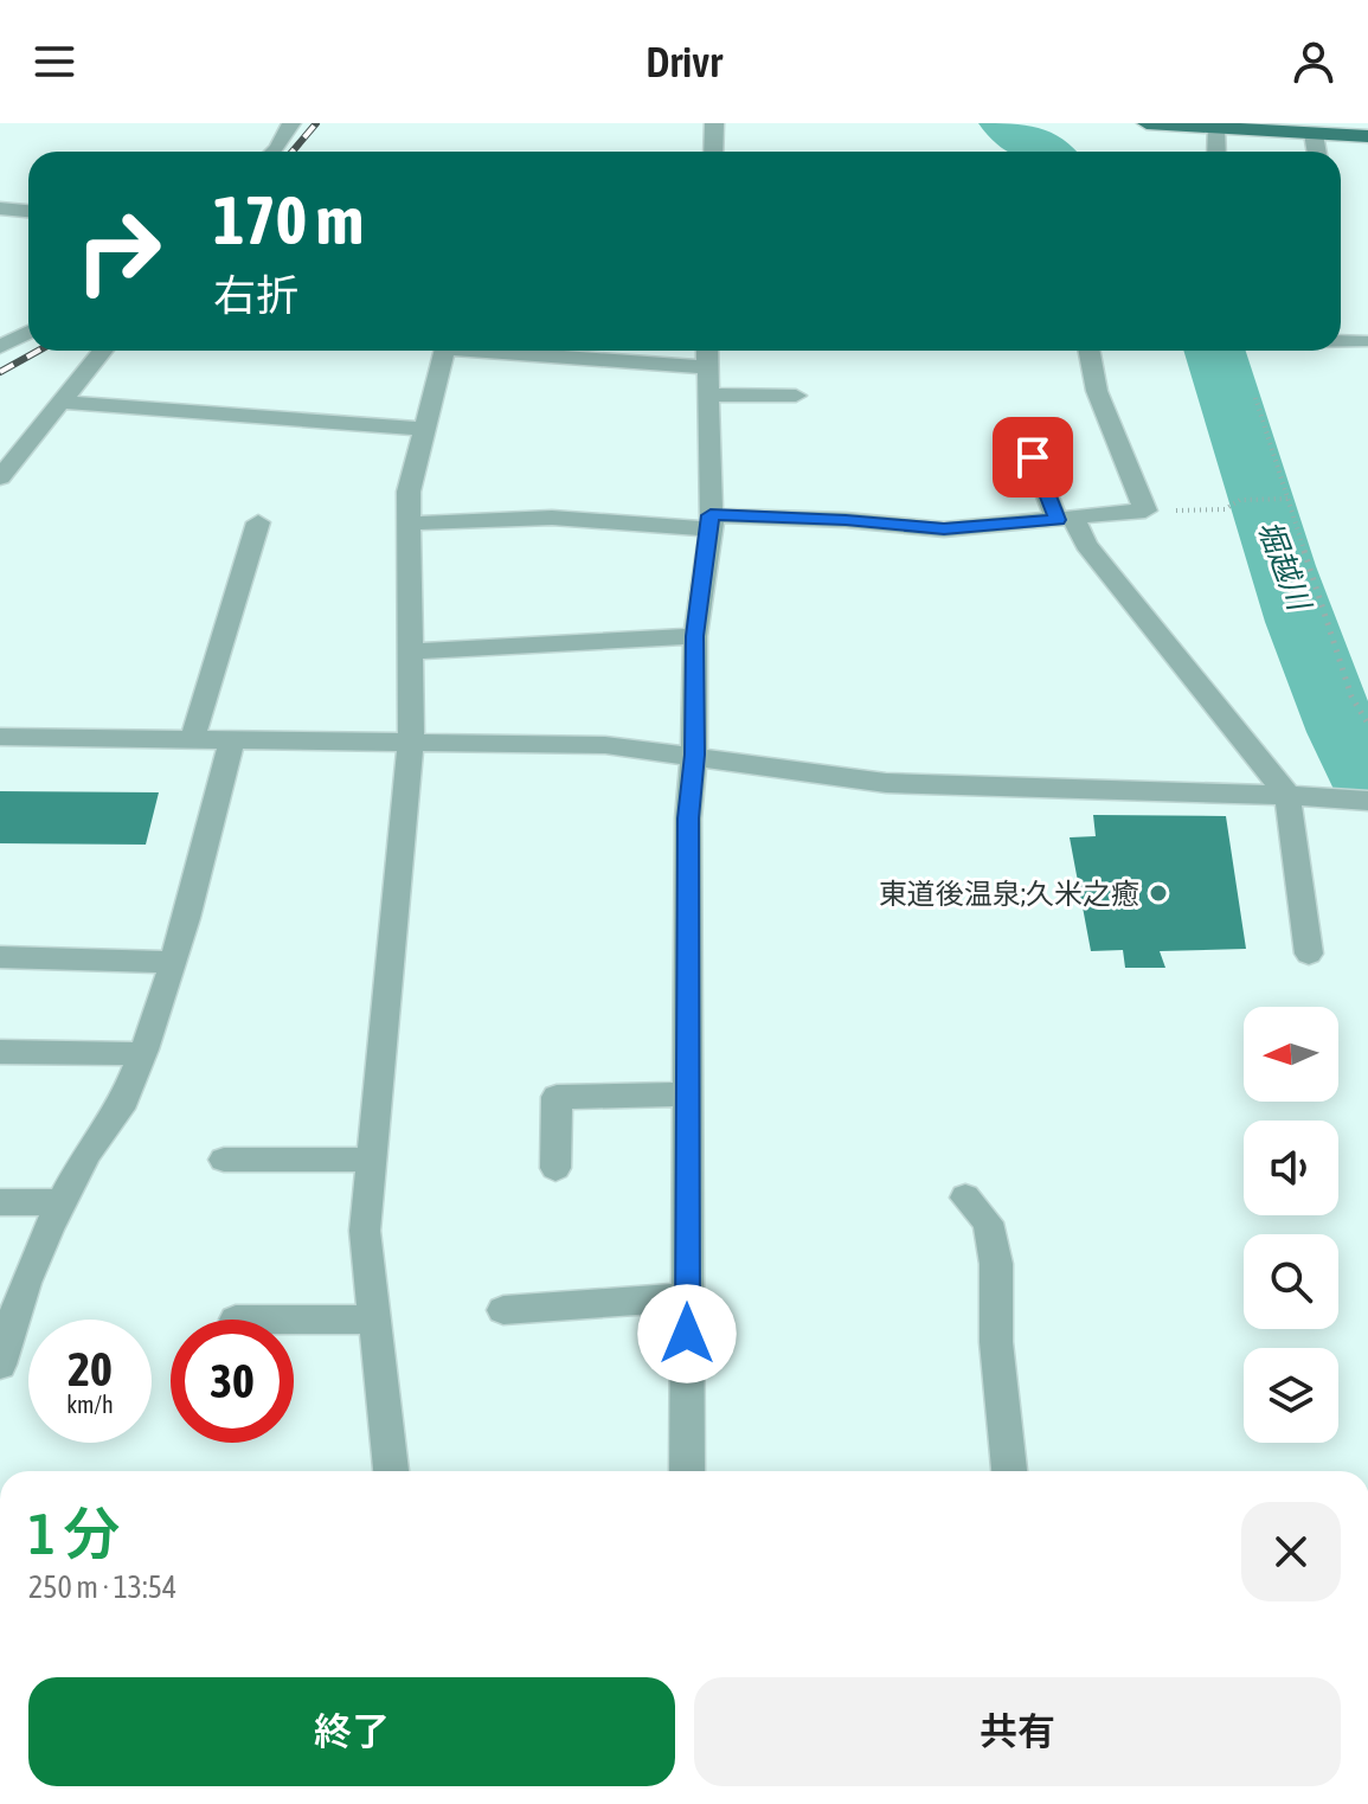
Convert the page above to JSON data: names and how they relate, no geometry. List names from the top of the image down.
{
  "water": ["堀越川"],
  "places": ["東道後温泉;久米之癒"],
  "north": "left",
  "page": {
    "header": "Drivr",
    "turn": ["170 m", "右折"],
    "speed": "20 km/h",
    "limit": "30",
    "heading": ["1 分", "250 m · 13:54"],
    "buttons": ["終了", "共有"]
  }
}
